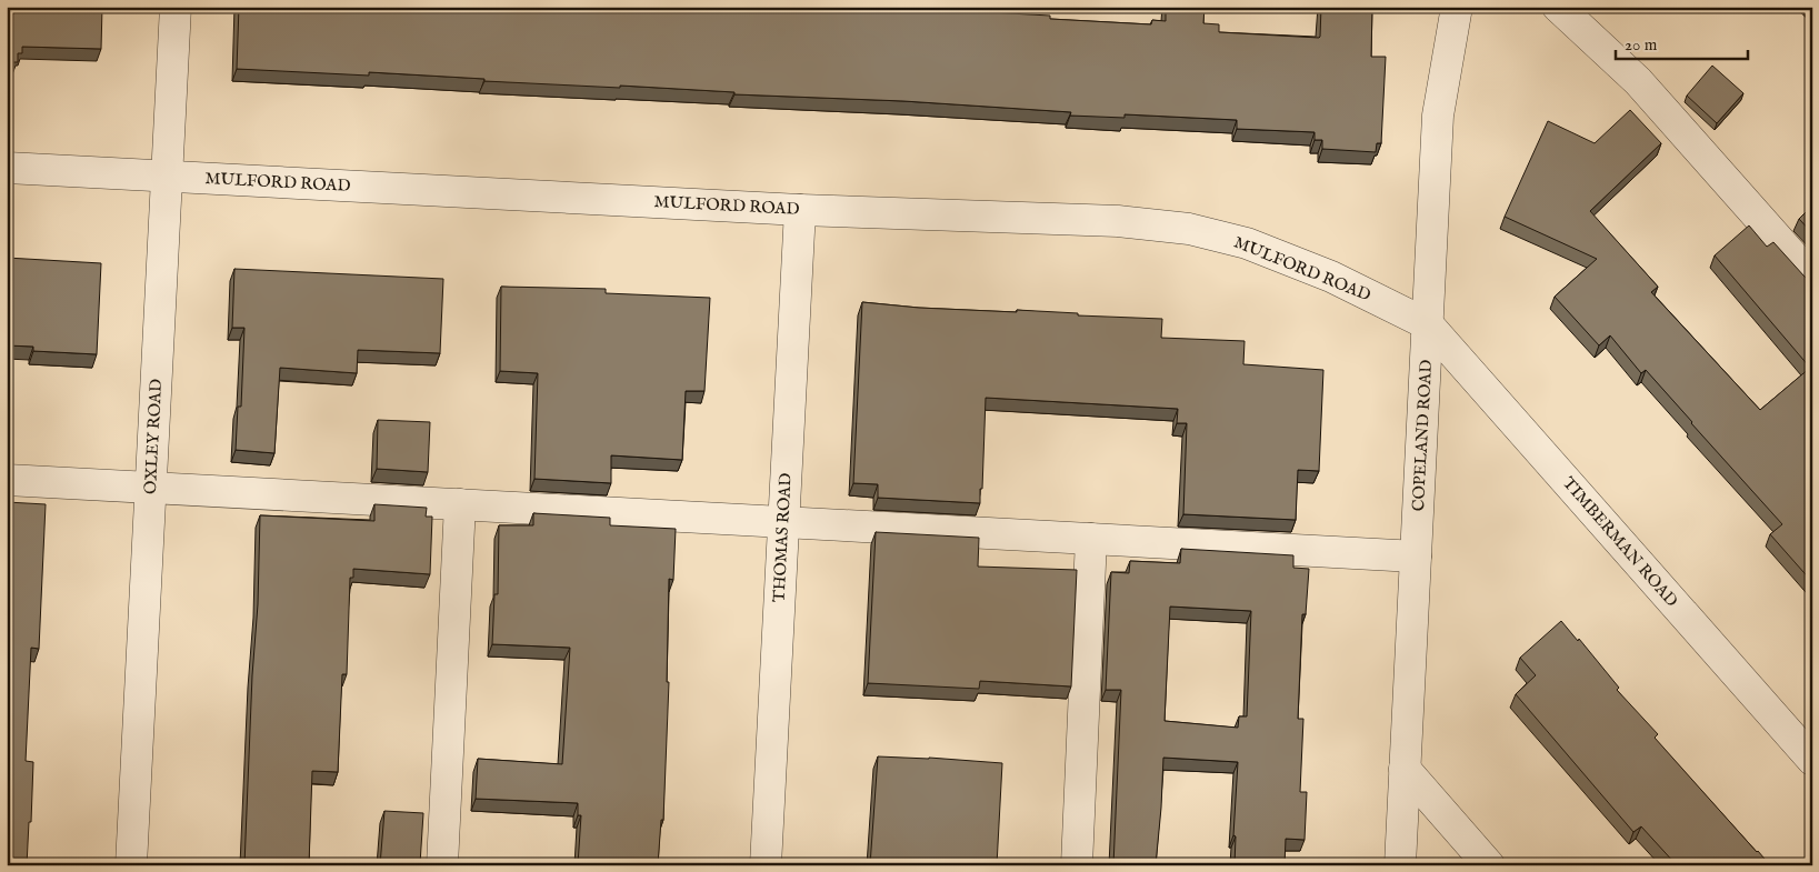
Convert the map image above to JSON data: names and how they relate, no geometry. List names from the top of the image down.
{
  "streets": {
    "street": [
      "MULFORD ROAD",
      "COPELAND ROAD",
      "OXLEY ROAD",
      "THOMAS ROAD",
      "TIMBERMAN ROAD"
    ]
  },
  "crossings": [
    ["MULFORD ROAD", "COPELAND ROAD"],
    ["MULFORD ROAD", "OXLEY ROAD"],
    ["MULFORD ROAD", "THOMAS ROAD"],
    ["MULFORD ROAD", "TIMBERMAN ROAD"],
    ["COPELAND ROAD", "TIMBERMAN ROAD"]
  ],
  "scale_bar": "20 m"
}
